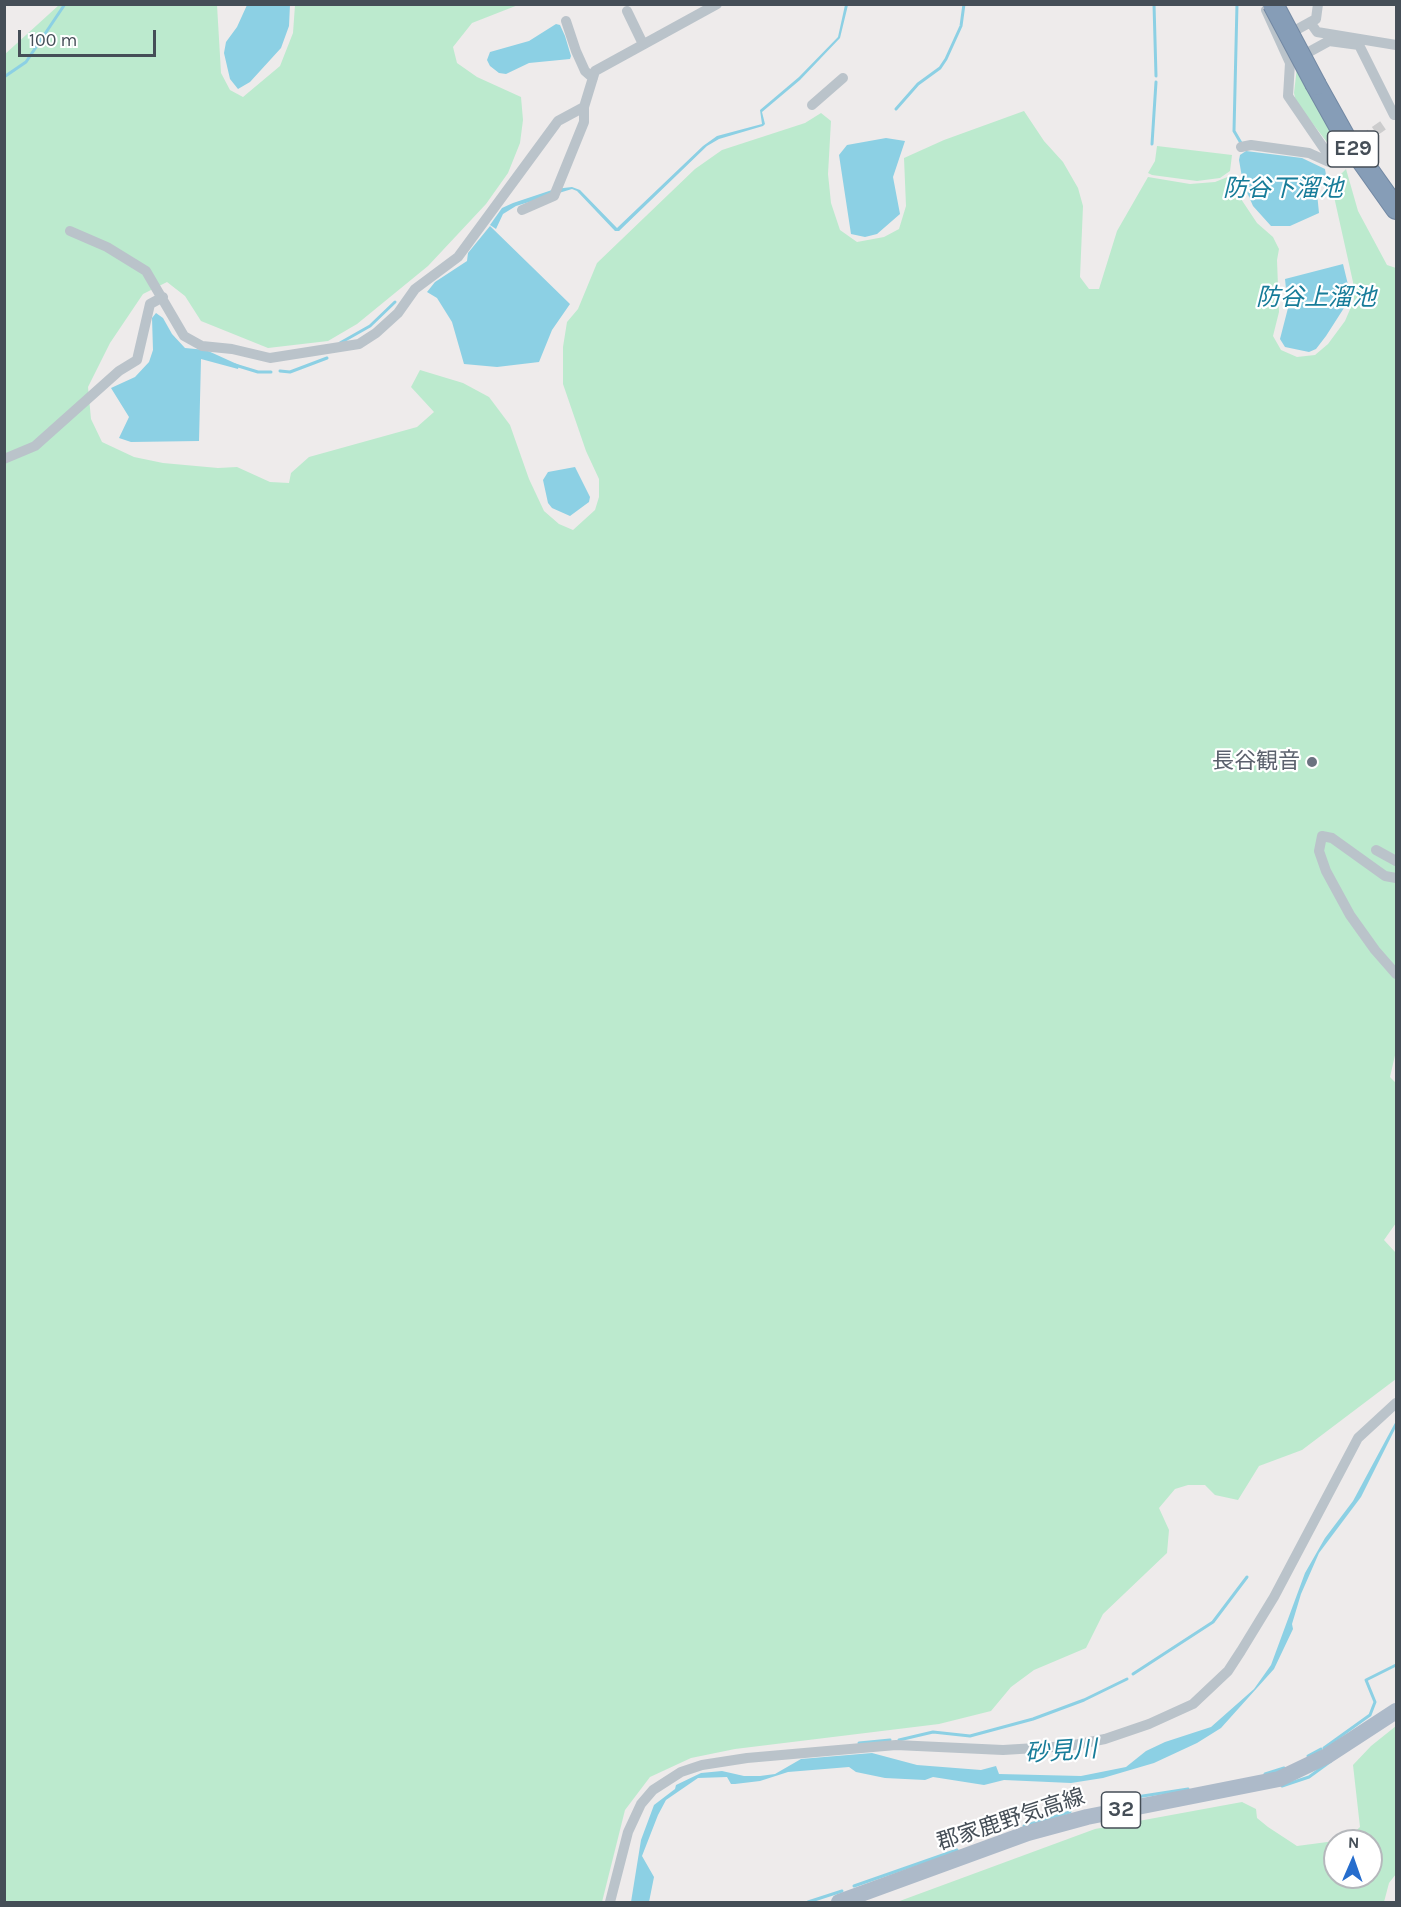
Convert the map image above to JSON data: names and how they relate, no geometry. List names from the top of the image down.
{
  "streets": {
    "highway": ["E29"],
    "main road": ["32", "郡家鹿野気高線"]
  },
  "water": ["防谷下溜池", "防谷上溜池", "砂見川"],
  "places": ["長谷観音"],
  "scale_bar": "100 m",
  "north": "top"
}
